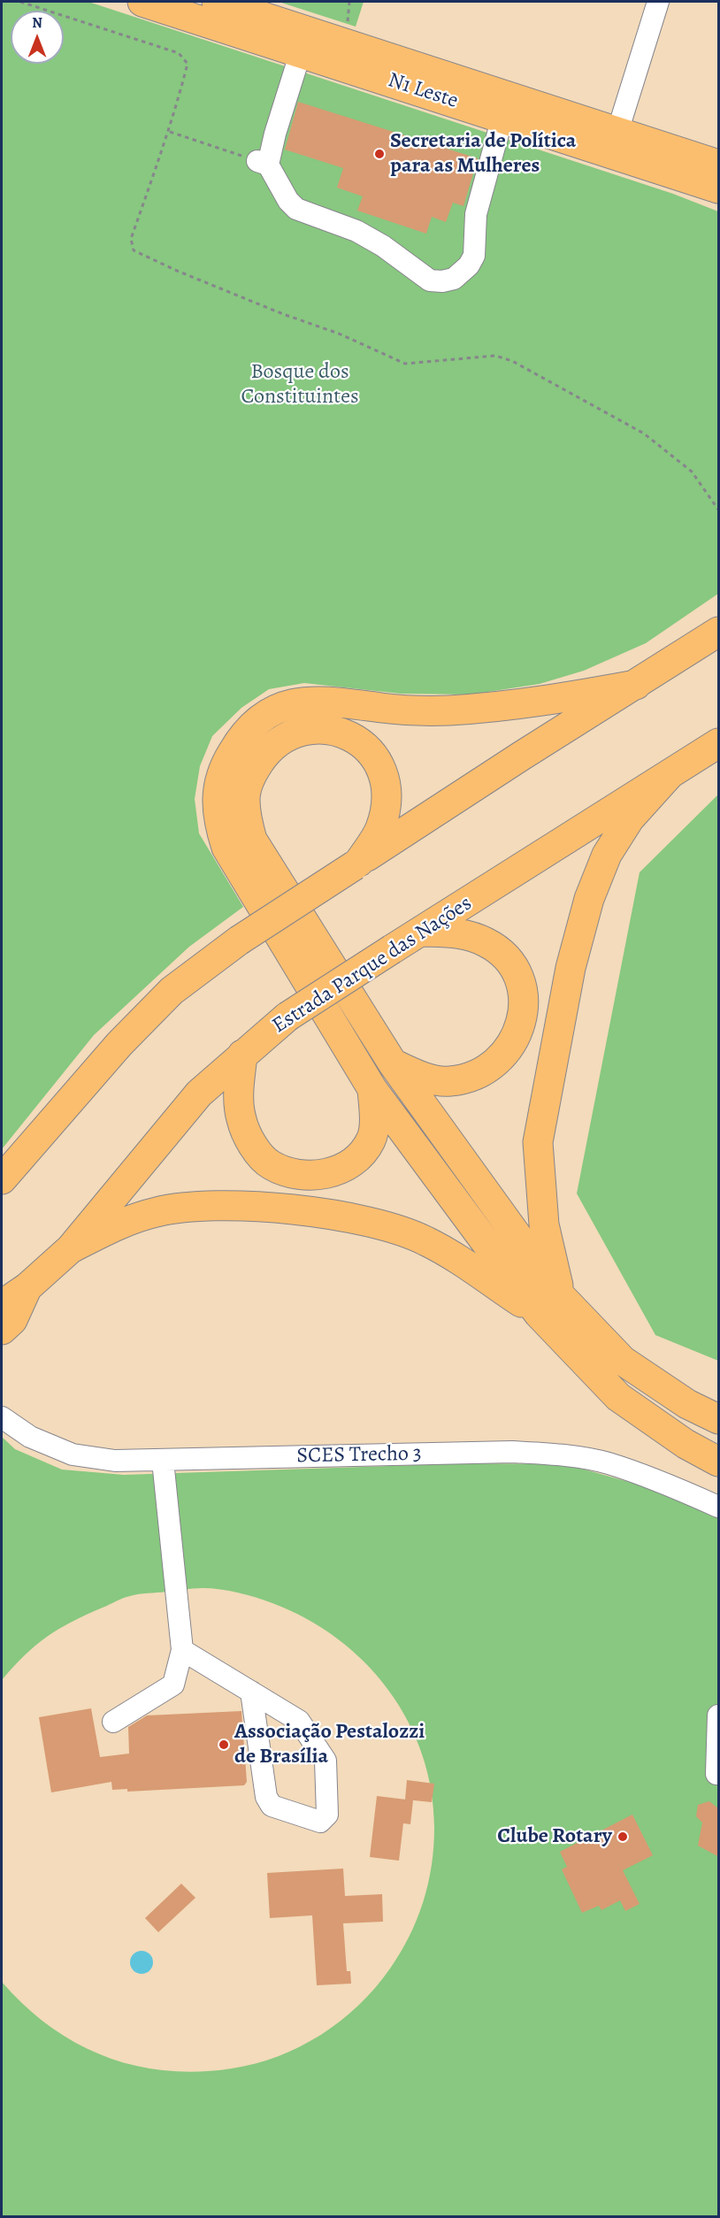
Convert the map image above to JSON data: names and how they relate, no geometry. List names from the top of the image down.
{
  "streets": {
    "highway": ["N1 Leste", "Estrada Parque das Nações"],
    "street": ["SCES Trecho 3"]
  },
  "parks": ["Bosque dos Constituintes"],
  "places": ["Secretaria de Política para as Mulheres", "Associação Pestalozzi de Brasília", "Clube Rotary"],
  "north": "top"
}
